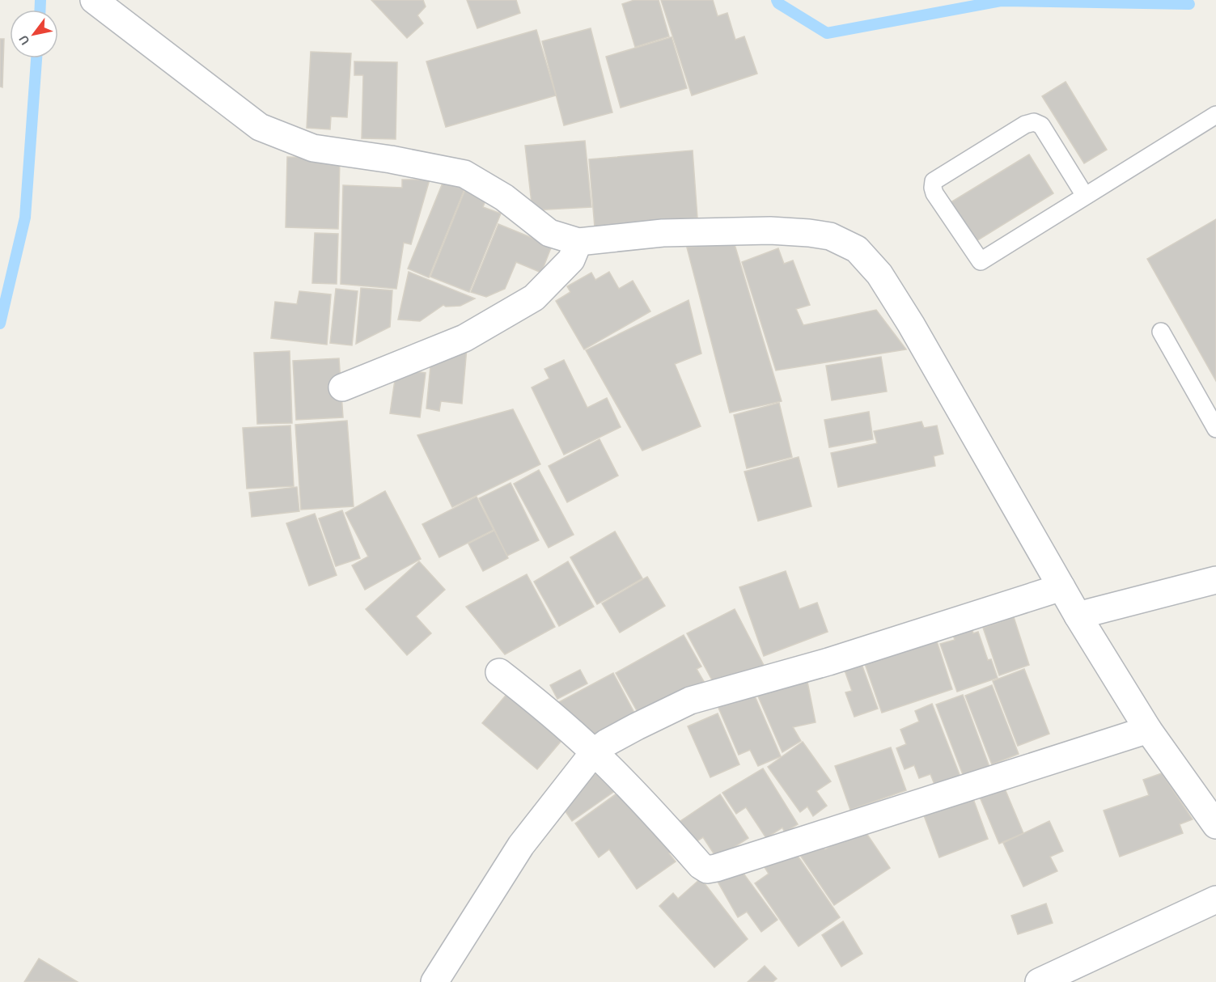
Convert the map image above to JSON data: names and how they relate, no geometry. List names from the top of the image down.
{
  "north": "bottom left"
}
